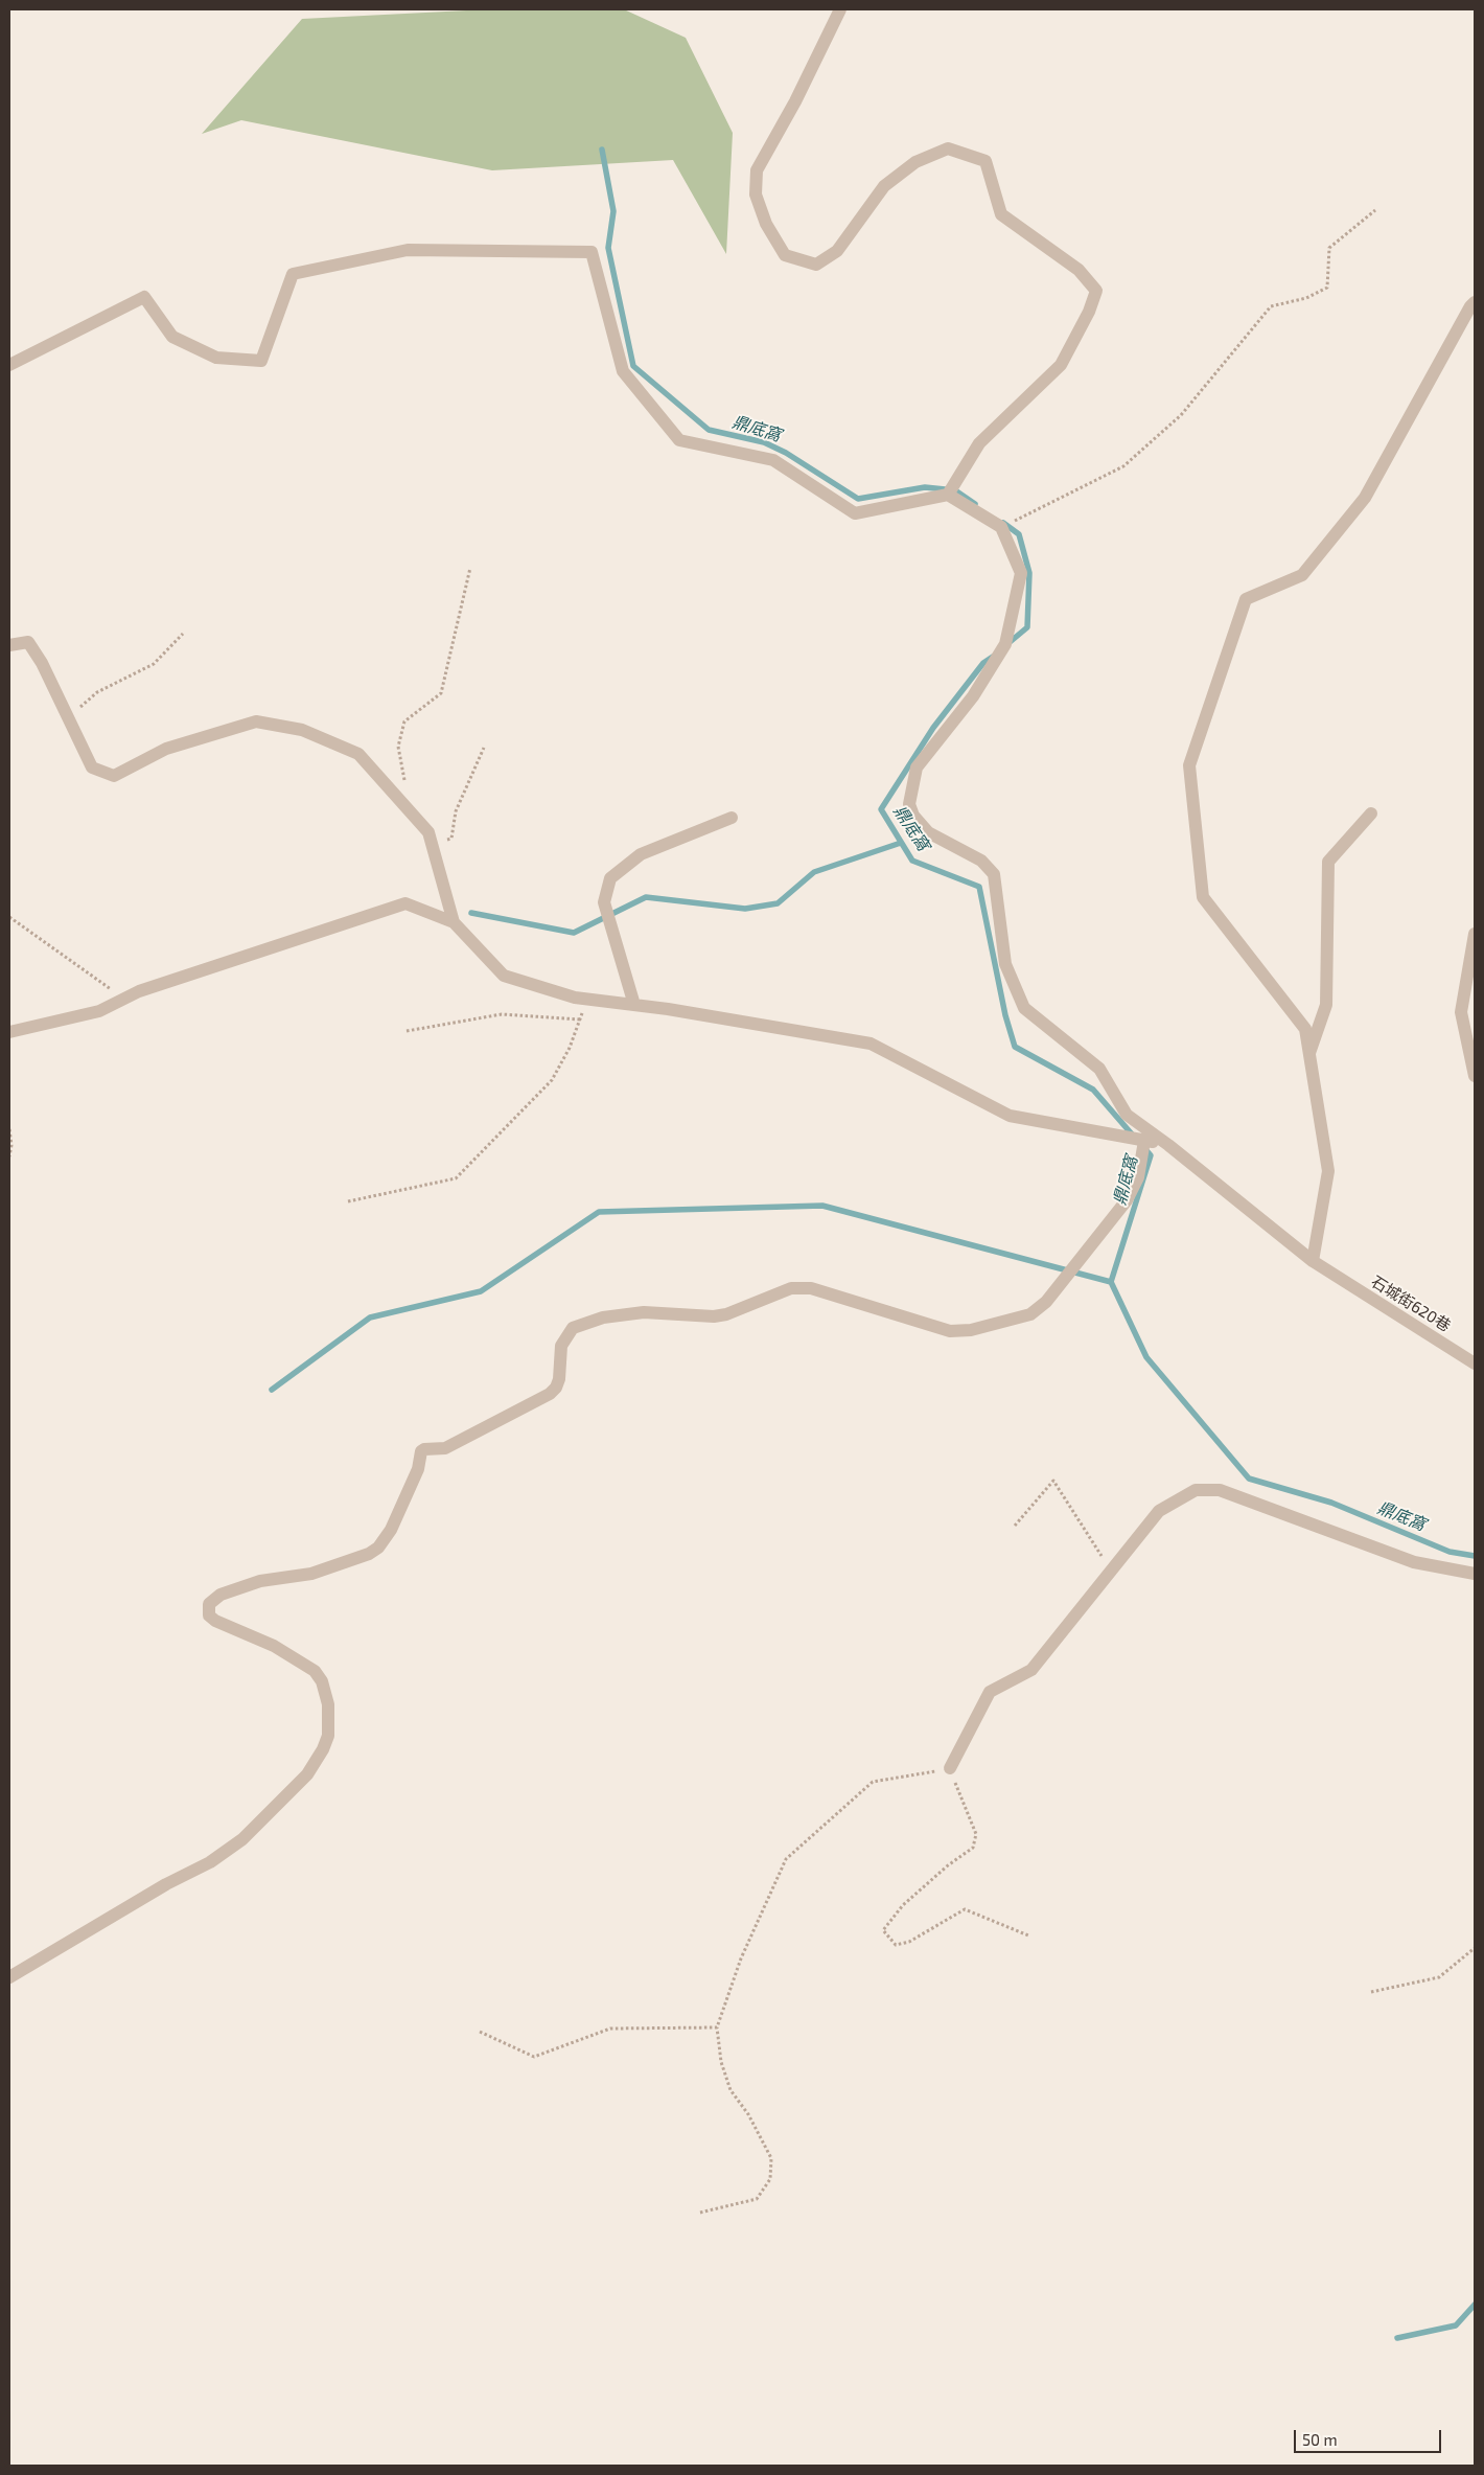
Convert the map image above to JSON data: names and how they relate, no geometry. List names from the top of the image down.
{
  "streets": {
    "street": ["石城街620巷"]
  },
  "water": ["鼎底窩"],
  "scale_bar": "50 m"
}
